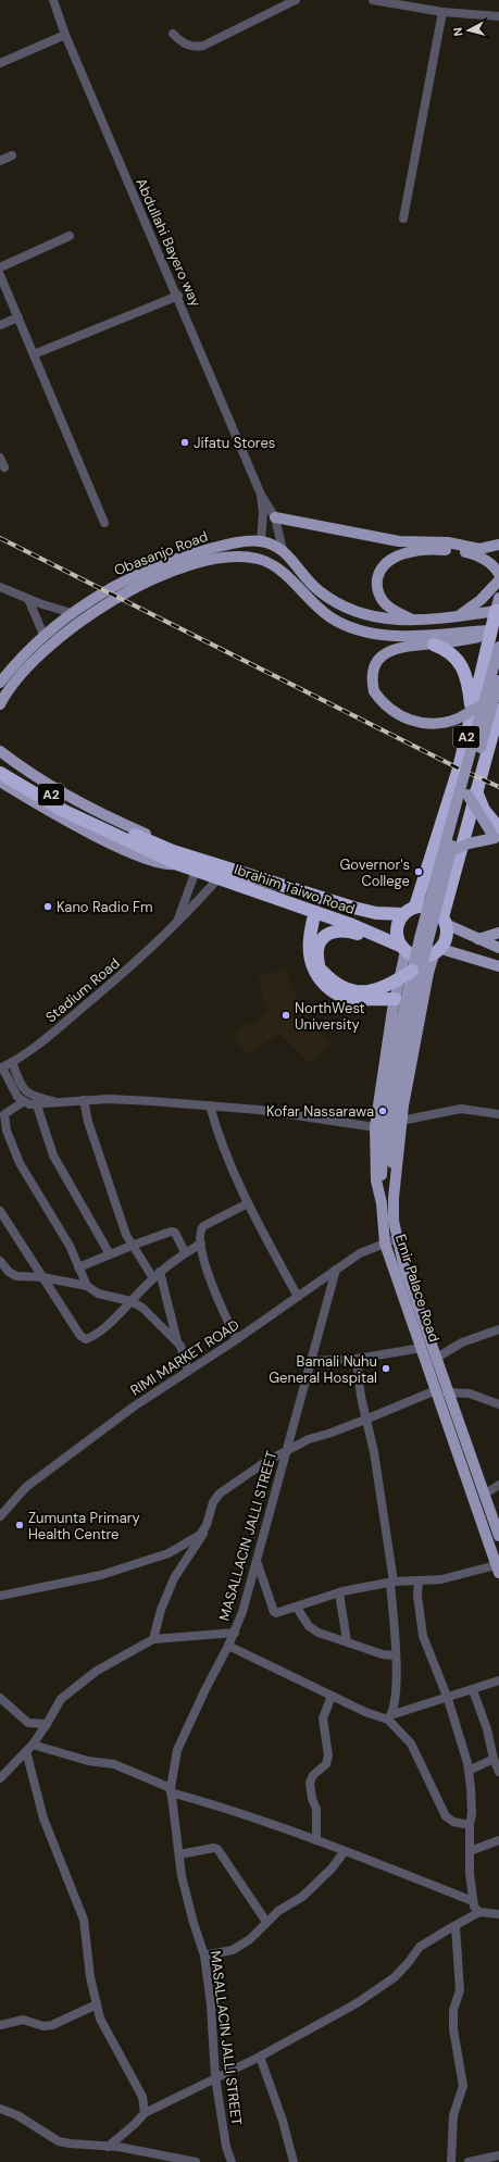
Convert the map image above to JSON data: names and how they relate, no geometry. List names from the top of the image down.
{
  "streets": {
    "highway": ["A2", "Ibrahim Taiwo Road"],
    "main road": ["Obasanjo Road", "Emir Palace Road"],
    "street": [
      "Abdullahi Bayero way",
      "Stadium Road",
      "RIMI MARKET ROAD",
      "MASALLACIN JALLI STREET"
    ]
  },
  "crossings": [
    ["Obasanjo Road", "A2"],
    ["A2", "Ibrahim Taiwo Road"],
    ["A2", "Emir Palace Road"],
    ["Ibrahim Taiwo Road", "Stadium Road"],
    ["Ibrahim Taiwo Road", "Emir Palace Road"],
    ["Emir Palace Road", "RIMI MARKET ROAD"],
    ["RIMI MARKET ROAD", "MASALLACIN JALLI STREET"]
  ],
  "places": [
    "Jifatu Stores",
    "Governor's College",
    "Kano Radio Fm",
    "NorthWest University",
    "Kofar Nassarawa",
    "Bamali Nuhu General Hospital",
    "Zumunta Primary Health Centre"
  ],
  "north": "left"
}
